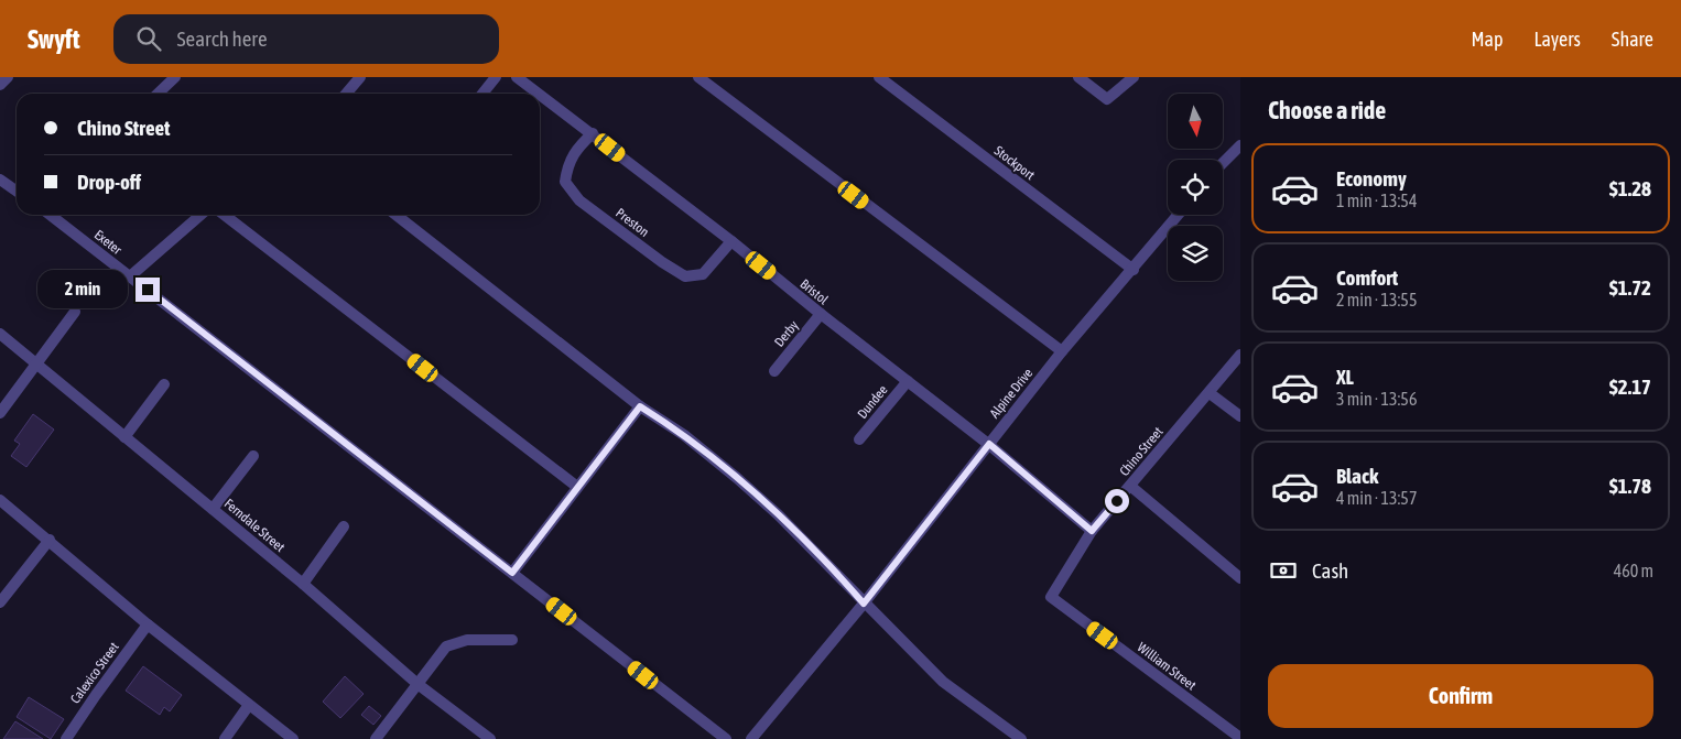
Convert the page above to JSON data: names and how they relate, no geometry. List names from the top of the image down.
{
  "streets": {
    "street": [
      "Stockport",
      "Preston",
      "Exeter",
      "Bristol",
      "Derby",
      "Alpine Drive",
      "Dundee",
      "Chino Street",
      "Ferndale Street",
      "William Street",
      "Calexico Street"
    ]
  },
  "crossings": [
    ["Stockport", "Alpine Drive"],
    ["Preston", "Bristol"],
    ["Bristol", "Derby"],
    ["Bristol", "Alpine Drive"],
    ["Bristol", "Dundee"],
    ["Bristol", "Chino Street"],
    ["Chino Street", "William Street"]
  ],
  "north": "bottom",
  "page": {
    "header": "Swyft",
    "search": "Search here",
    "nav": ["Map", "Layers", "Share"],
    "heading": "Choose a ride",
    "banner": ["Chino Street", "Drop-off"],
    "list": [
      {
        "name": "Economy",
        "note": "1 min · 13:54",
        "value": "$1.28"
      },
      {
        "name": "Comfort",
        "note": "2 min · 13:55",
        "value": "$1.72"
      },
      {
        "name": "XL",
        "note": "3 min · 13:56",
        "value": "$2.17"
      },
      {
        "name": "Black",
        "note": "4 min · 13:57",
        "value": "$1.78"
      }
    ],
    "bubble": "2 min",
    "pay": ["Cash", "460 m"],
    "buttons": "Confirm"
  }
}
